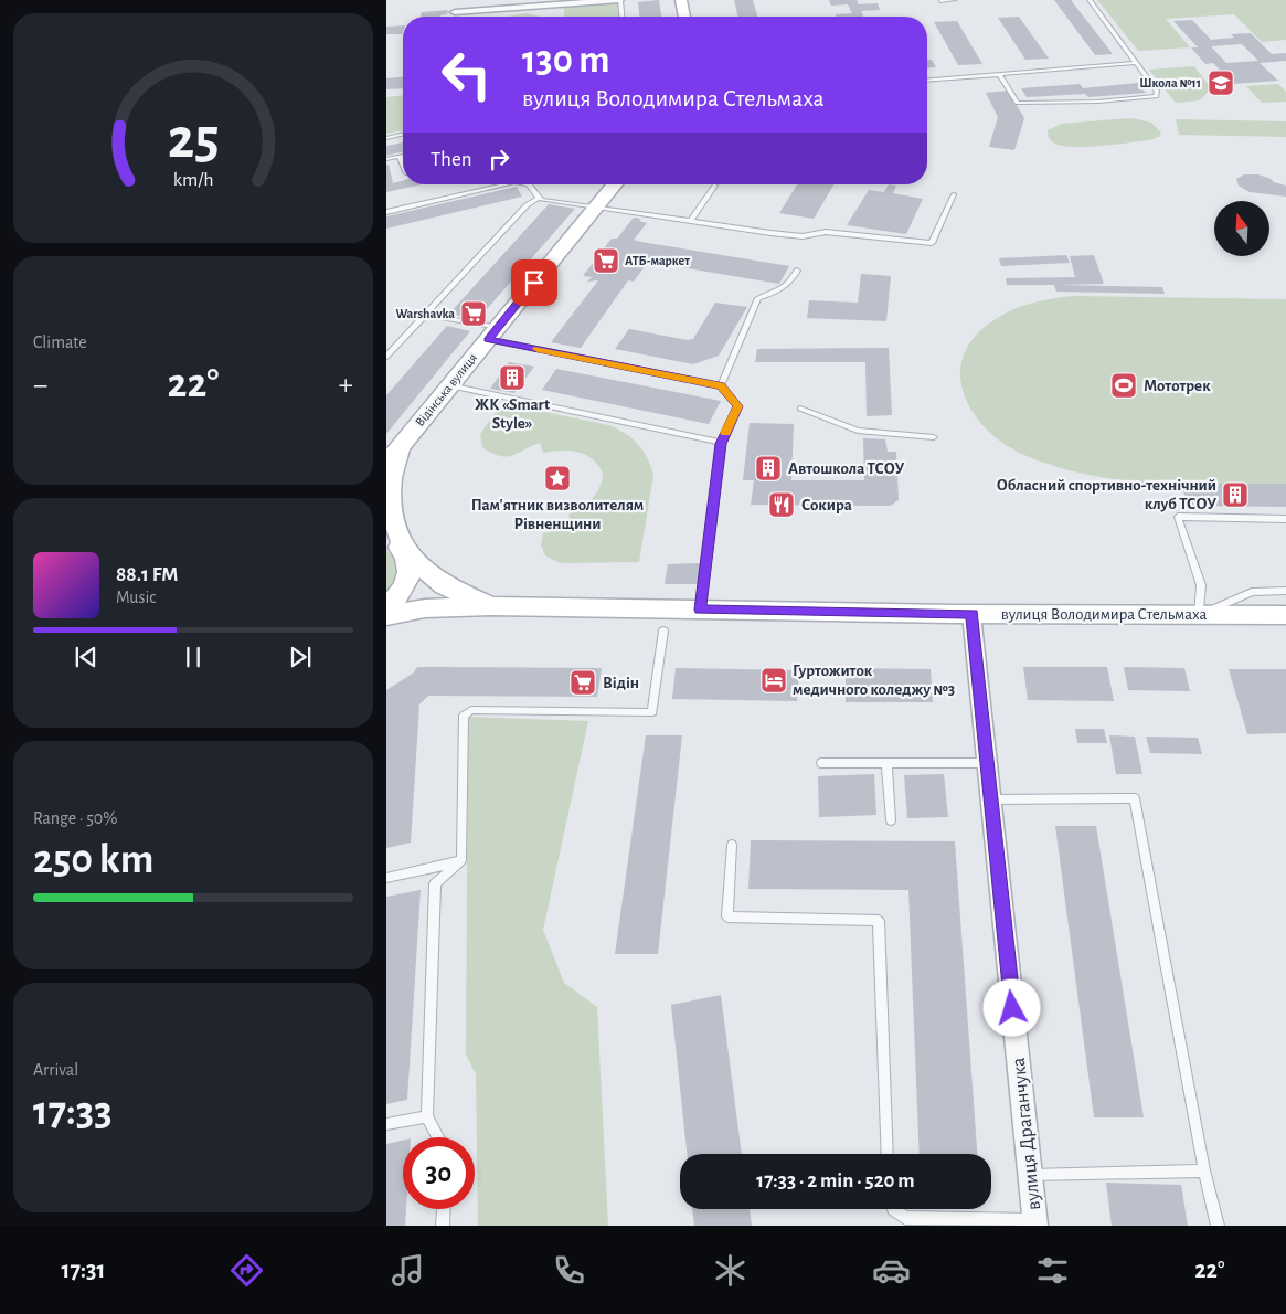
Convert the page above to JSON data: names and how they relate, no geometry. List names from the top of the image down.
{
  "streets": {
    "main road": ["Відінська вулиця", "вулиця Володимира Стельмаха"],
    "street": ["вулиця Драганчука"]
  },
  "crossings": [
    ["Відінська вулиця", "вулиця Володимира Стельмаха"],
    ["вулиця Володимира Стельмаха", "вулиця Драганчука"]
  ],
  "places": {
    "school or university": ["Школа №11"],
    "supermarket": ["АТБ-маркет", "Warshavka", "Відін"],
    "building": ["ЖК «Smart Style»", "Автошкола ТСОУ", "Обласний спортивно-технічний клуб ТСОУ"],
    "sports": ["Мототрек"],
    "place": ["Пам'ятник визволителям Рівненщини"],
    "restaurant": ["Сокира"],
    "hotel": ["Гуртожиток медичного коледжу №3"]
  },
  "north": "top",
  "page": {
    "turn": ["130 m", "вулиця Володимира Стельмаха"],
    "then": "Then",
    "tile": [
      "Climate",
      ["Range · 50%", "250 km"],
      ["Arrival", "17:33"]
    ],
    "heat": ["−", "22°", "+"],
    "song": ["88.1 FM", "Music"],
    "limit": "30",
    "trip": "17:33 · 2 min · 520 m",
    "tabs": ["17:31", "22°"],
    "gauge": ["25", "km/h"]
  }
}
